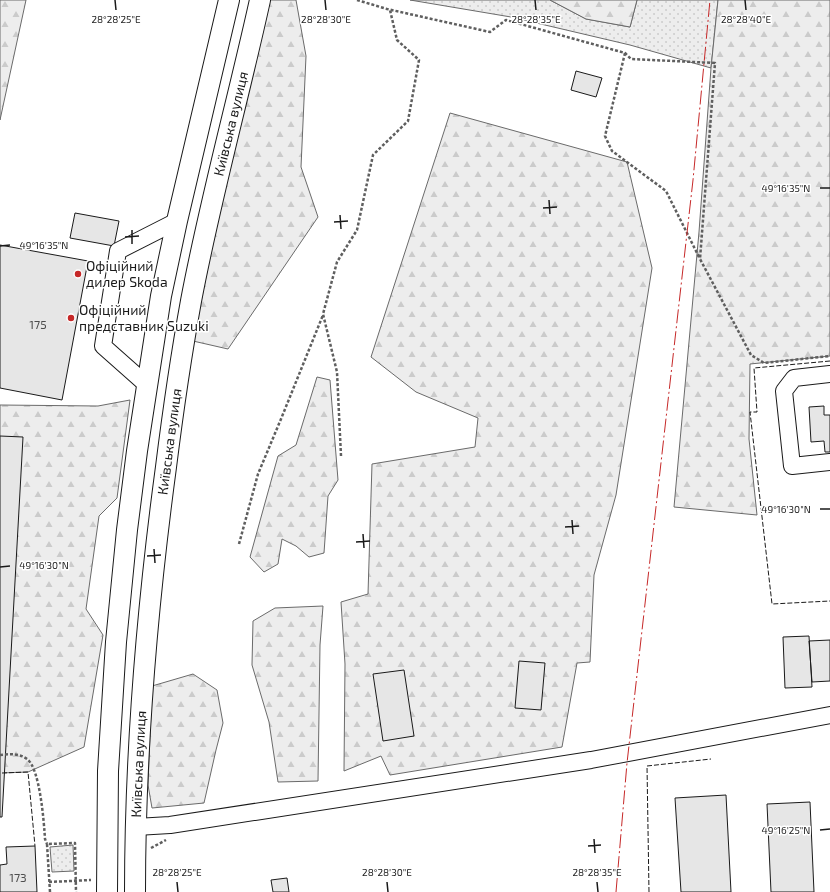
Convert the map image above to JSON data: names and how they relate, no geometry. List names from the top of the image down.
{
  "streets": {
    "main road": ["Київська вулиця"]
  },
  "places": ["Офіційний дилер Skoda", "Офіційний представник Suzuki"],
  "house_numbers": ["175", "173"],
  "coordinates": [
    "28°28'25\"E",
    "28°28'30\"E",
    "28°28'35\"E",
    "28°28'40\"E",
    "49°16'35\"N",
    "49°16'30\"N",
    "49°16'25\"N"
  ]
}
